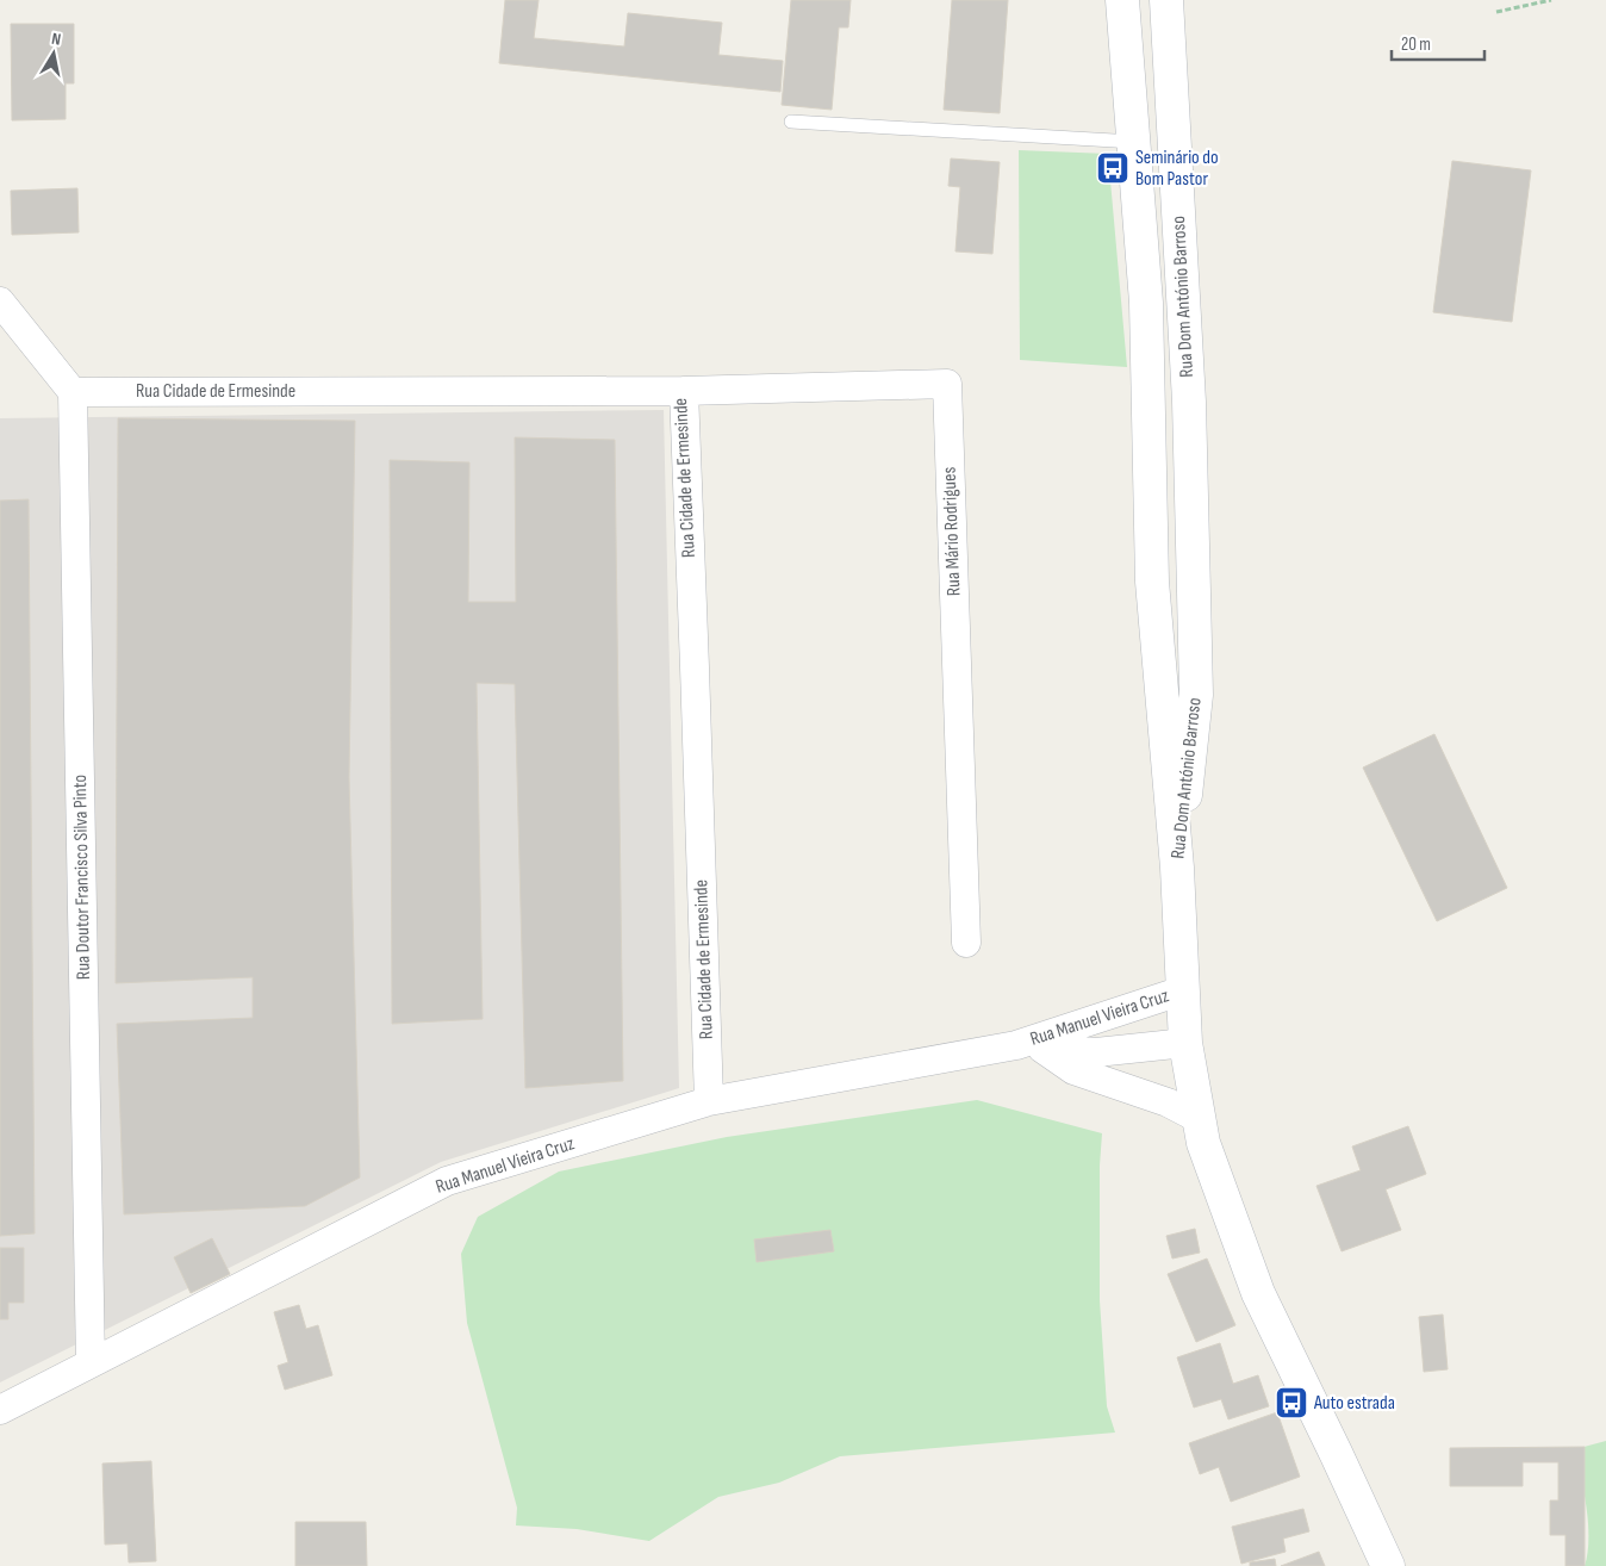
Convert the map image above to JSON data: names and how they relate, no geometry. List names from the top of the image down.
{
  "streets": {
    "main road": ["Rua Dom António Barroso"],
    "street": [
      "Rua Cidade de Ermesinde",
      "Rua Mário Rodrigues",
      "Rua Doutor Francisco Silva Pinto",
      "Rua Manuel Vieira Cruz"
    ]
  },
  "crossings": [
    ["Rua Cidade de Ermesinde", "Rua Mário Rodrigues"],
    ["Rua Cidade de Ermesinde", "Rua Doutor Francisco Silva Pinto"],
    ["Rua Cidade de Ermesinde", "Rua Manuel Vieira Cruz"],
    ["Rua Doutor Francisco Silva Pinto", "Rua Manuel Vieira Cruz"]
  ],
  "places": {
    "bus stop": ["Seminário do Bom Pastor", "Auto estrada"]
  },
  "scale_bar": "20 m",
  "north": "top"
}
